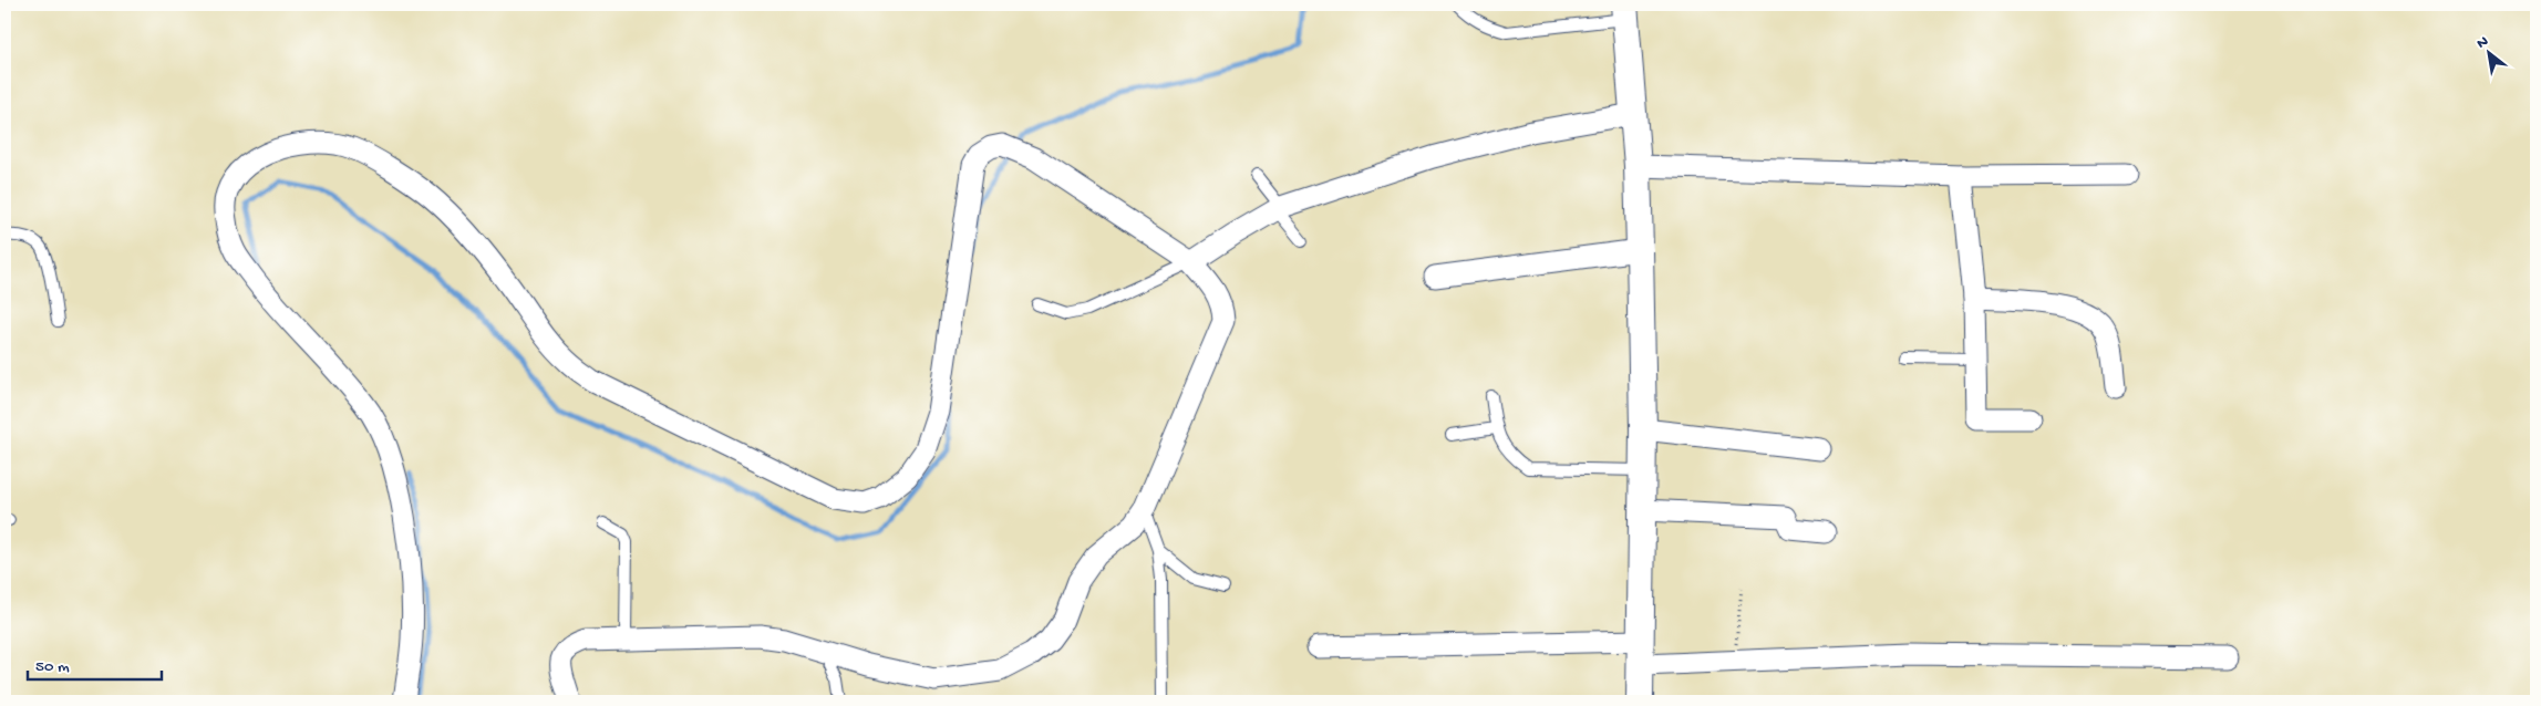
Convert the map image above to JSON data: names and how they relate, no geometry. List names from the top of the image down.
{
  "scale_bar": "50 m",
  "north": "top left"
}
